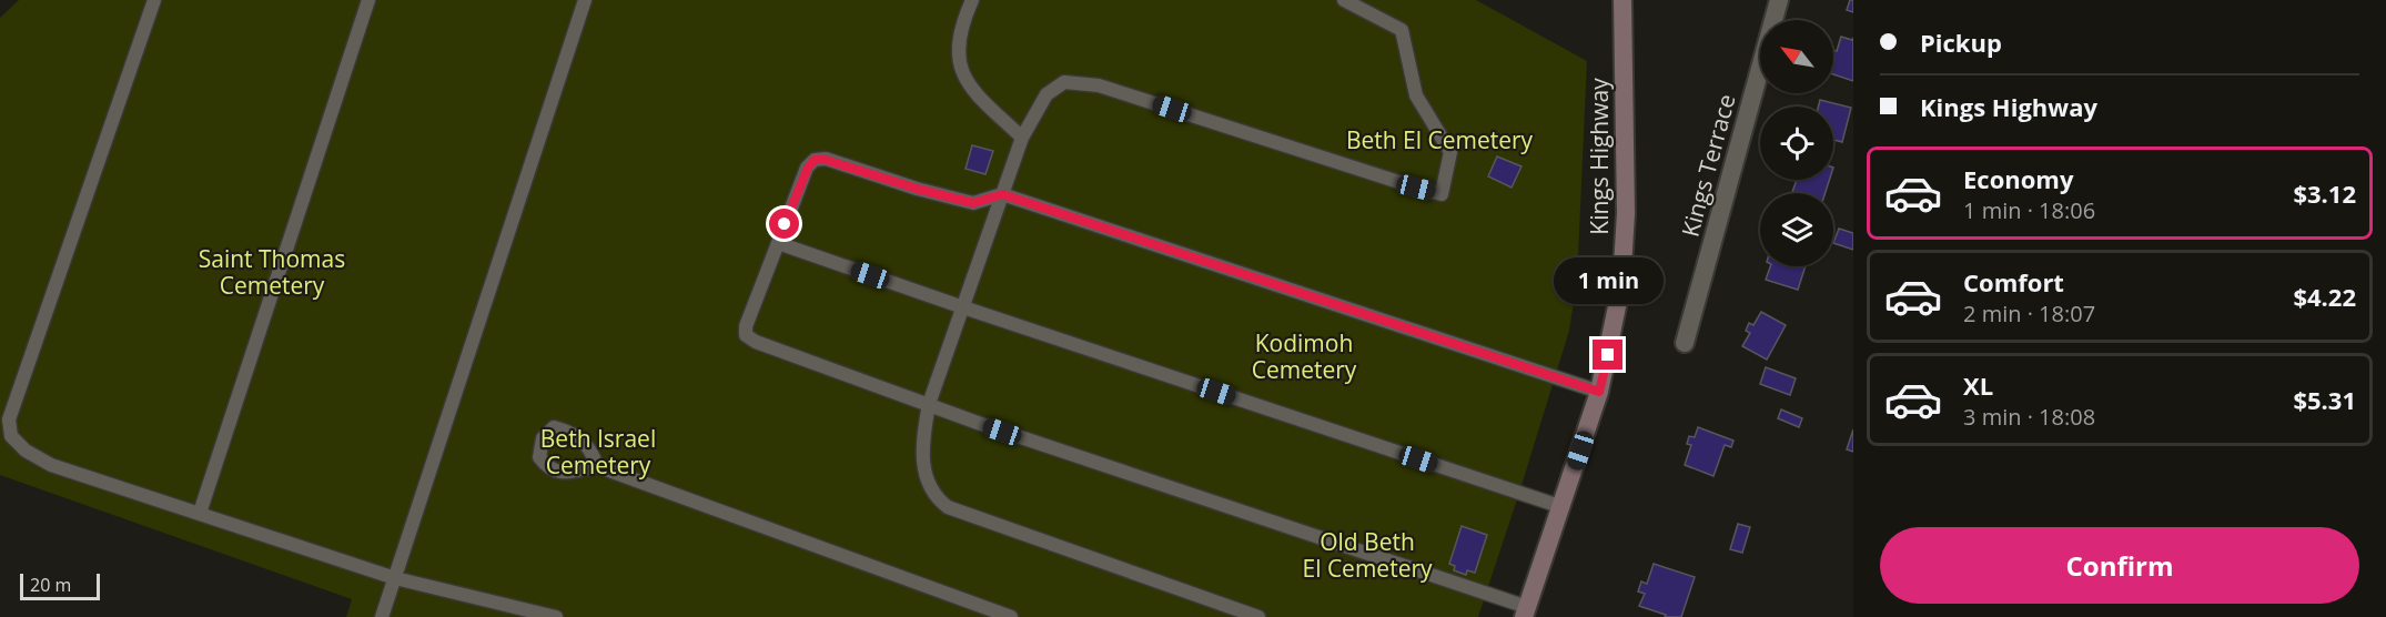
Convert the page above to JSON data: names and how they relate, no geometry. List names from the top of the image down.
{
  "streets": {
    "main road": ["Kings Highway"],
    "street": ["Kings Terrace"]
  },
  "parks": [
    "Beth El Cemetery",
    "Saint Thomas Cemetery",
    "Kodimoh Cemetery",
    "Beth Israel Cemetery",
    "Old Beth El Cemetery"
  ],
  "scale_bar": "20 m",
  "north": "top left",
  "page": {
    "banner": ["Pickup", "Kings Highway"],
    "list": [
      {
        "name": "Economy",
        "note": "1 min · 18:06",
        "value": "$3.12"
      },
      {
        "name": "Comfort",
        "note": "2 min · 18:07",
        "value": "$4.22"
      },
      {
        "name": "XL",
        "note": "3 min · 18:08",
        "value": "$5.31"
      }
    ],
    "bubble": "1 min",
    "buttons": "Confirm",
    "scale": "20 m"
  }
}
